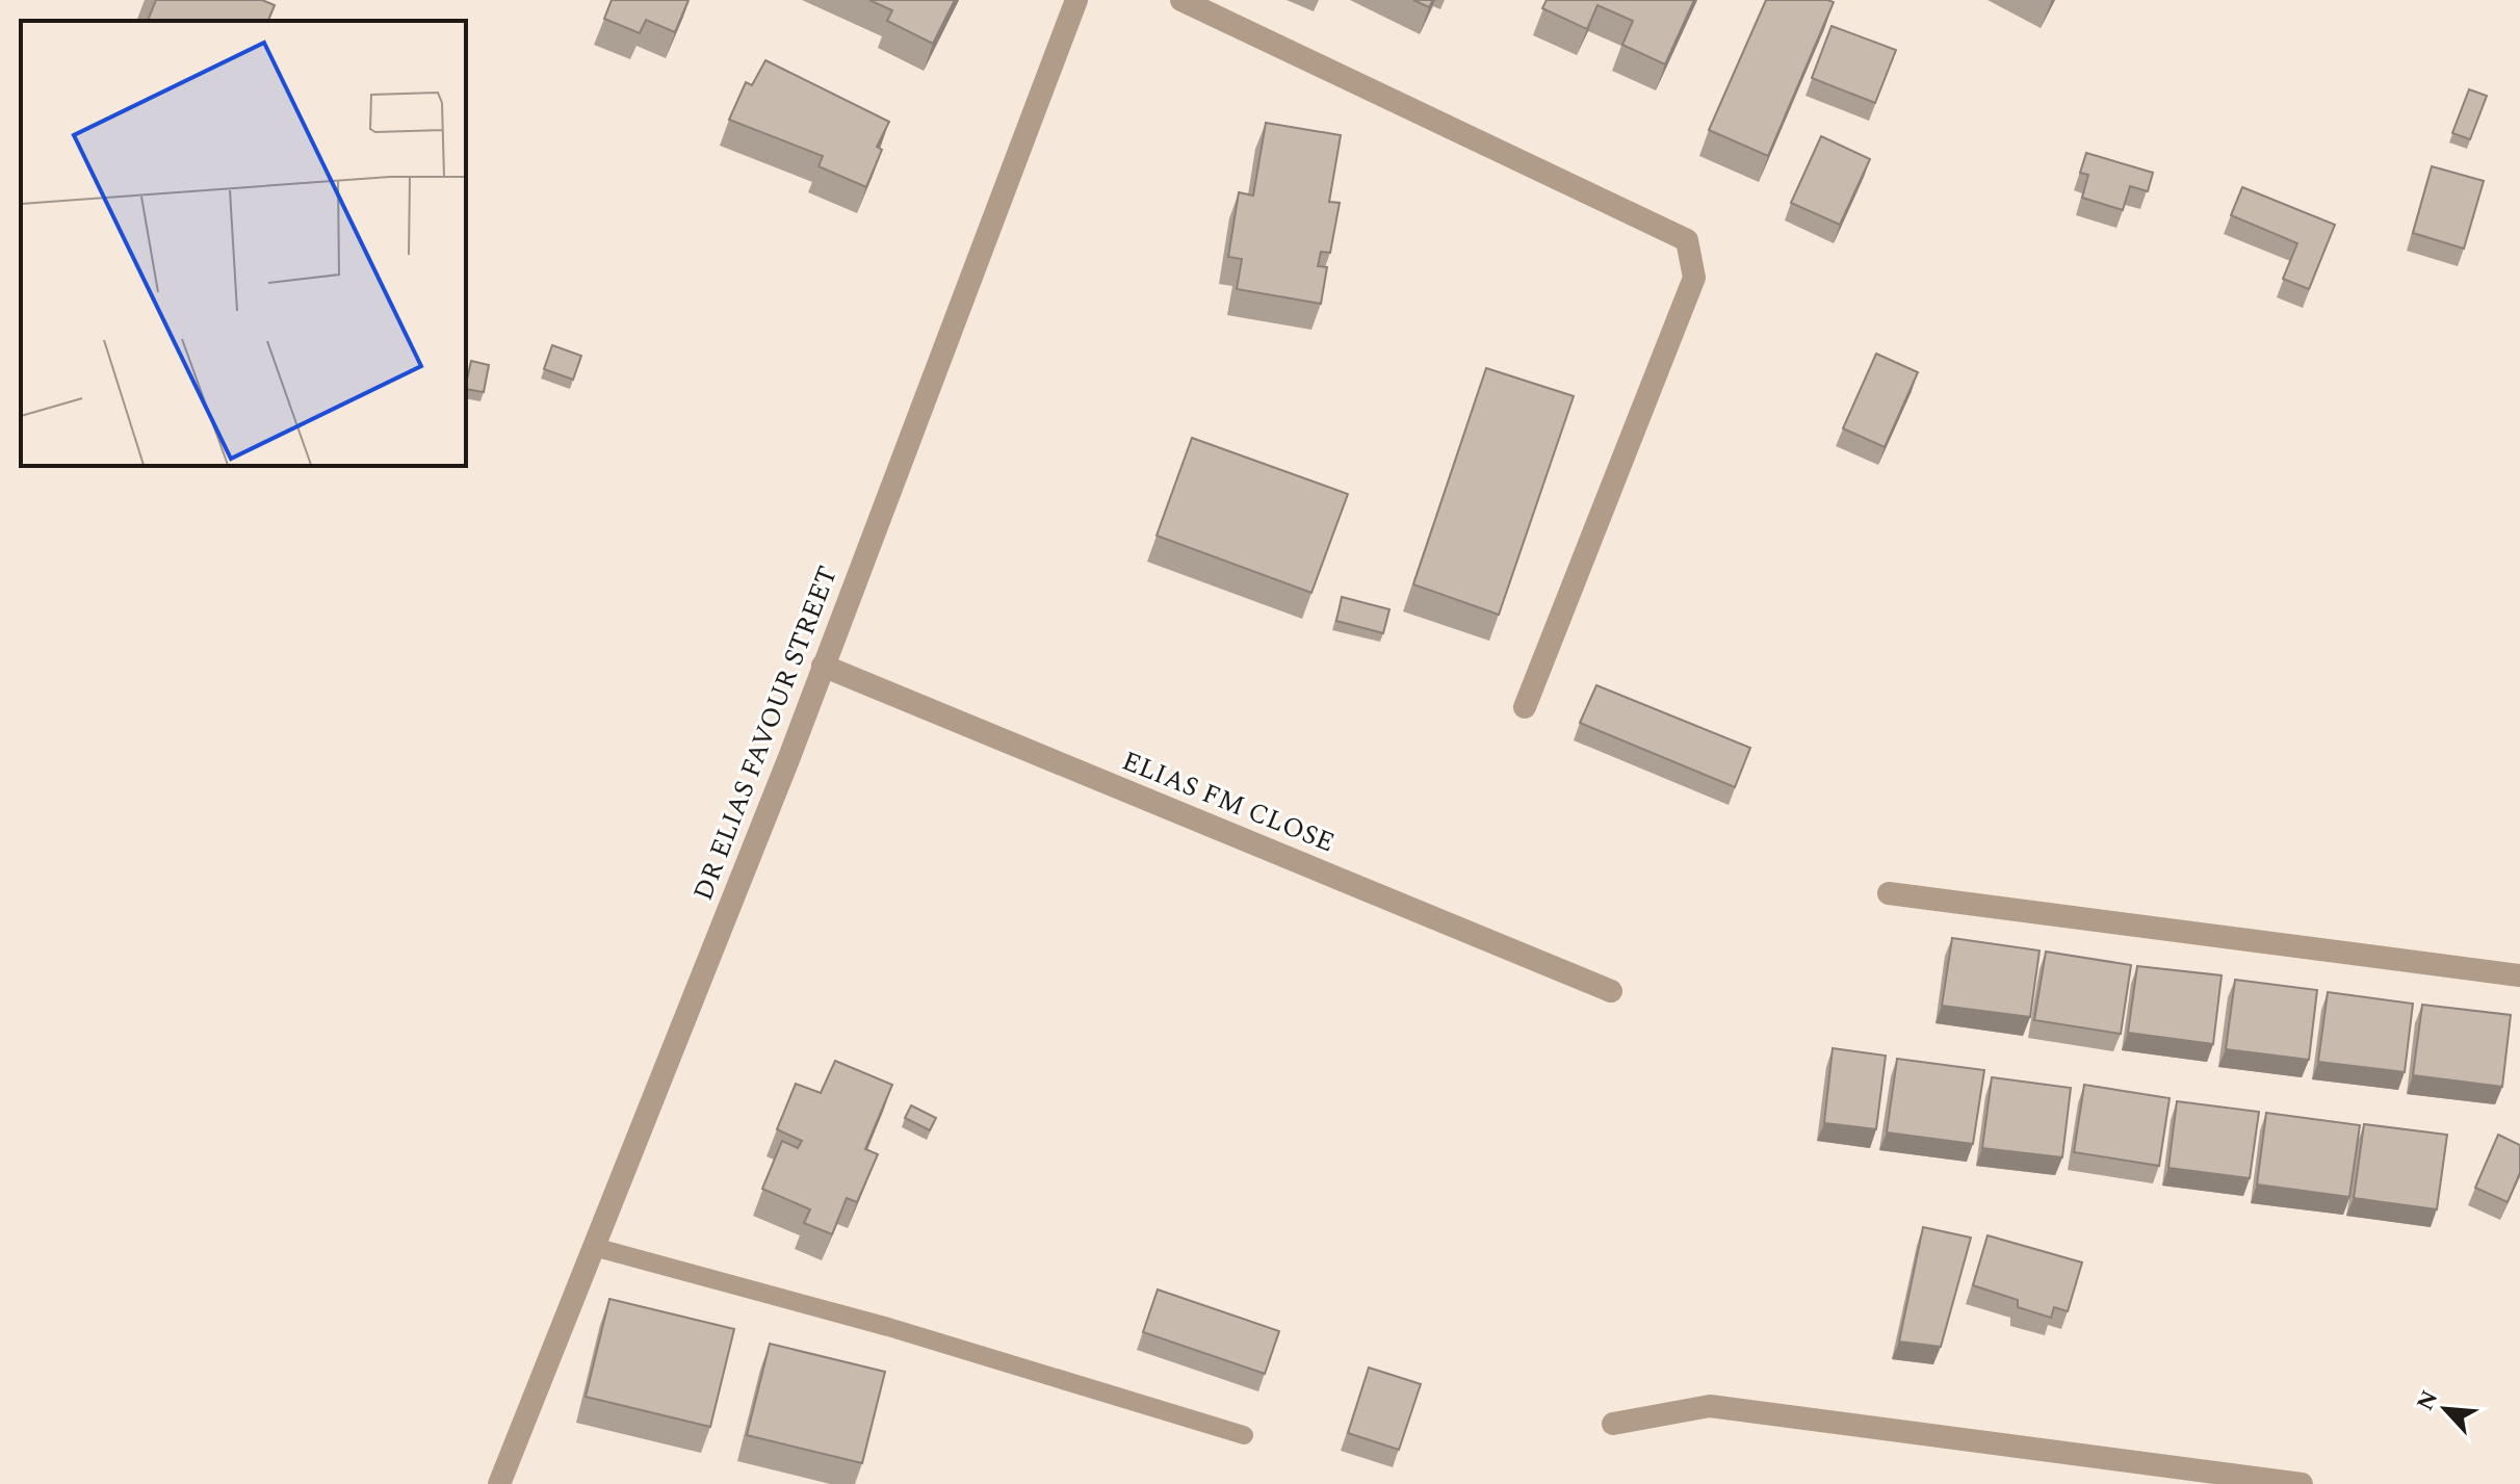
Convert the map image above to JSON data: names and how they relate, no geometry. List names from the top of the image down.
{
  "streets": {
    "street": ["DR ELIAS FAVOUR STREET", "ELIAS FM CLOSE"]
  },
  "crossings": [
    ["DR ELIAS FAVOUR STREET", "ELIAS FM CLOSE"]
  ],
  "north": "top left"
}
